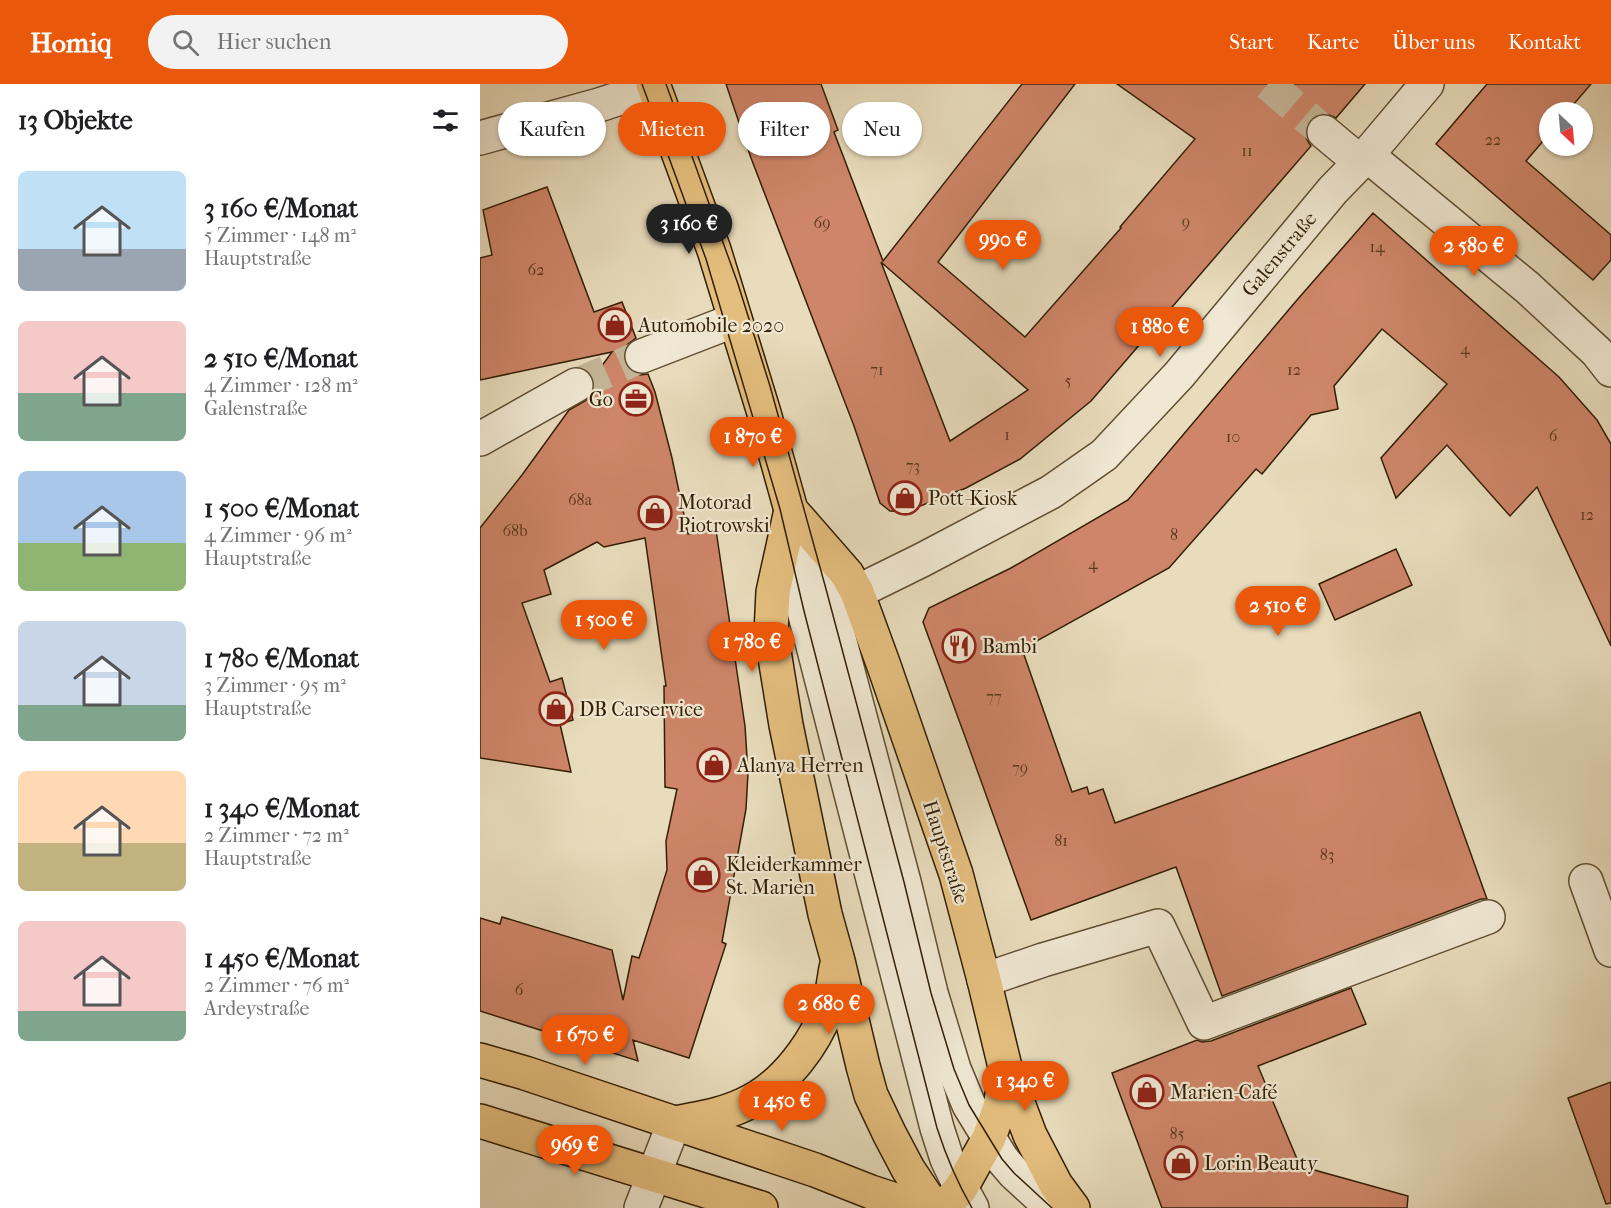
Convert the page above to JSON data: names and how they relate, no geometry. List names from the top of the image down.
{
  "streets": {
    "main road": ["Hauptstraße"],
    "street": ["Galenstraße"]
  },
  "crossings": [
    ["Galenstraße", "Hauptstraße"]
  ],
  "places": {
    "shop": [
      "Automobile 2020",
      "Pott-Kiosk",
      "Motorad Piotrowski",
      "DB Carservice",
      "Alanya Herren",
      "Kleiderkammer St. Marien",
      "Marien-Café",
      "Lorin Beauty"
    ],
    "office": ["Go"],
    "restaurant": ["Bambi"]
  },
  "house_numbers": [
    "22",
    "11",
    "9",
    "69",
    "14",
    "62",
    "4",
    "71",
    "12",
    "5",
    "1",
    "6",
    "10",
    "73",
    "68a",
    "12",
    "68b",
    "8",
    "4",
    "77",
    "79",
    "81",
    "83",
    "6",
    "85"
  ],
  "north": "bottom right",
  "page": {
    "header": "Homiq",
    "search": "Hier suchen",
    "nav": [
      "Start",
      "Karte",
      "Über uns",
      "Kontakt"
    ],
    "heading": "13 Objekte",
    "chip": [
      "Kaufen",
      "Mieten",
      "Filter",
      "Neu"
    ],
    "list": [
      {
        "name": "3 160 €/Monat",
        "note": "5 Zimmer · 148 m² · Hauptstraße"
      },
      {
        "name": "2 510 €/Monat",
        "note": "4 Zimmer · 128 m² · Galenstraße"
      },
      {
        "name": "1 500 €/Monat",
        "note": "4 Zimmer · 96 m² · Hauptstraße"
      },
      {
        "name": "1 780 €/Monat",
        "note": "3 Zimmer · 95 m² · Hauptstraße"
      },
      {
        "name": "1 340 €/Monat",
        "note": "2 Zimmer · 72 m² · Hauptstraße"
      },
      {
        "name": "1 450 €/Monat",
        "note": "2 Zimmer · 76 m² · Ardeystraße"
      }
    ],
    "price": [
      "3 160 €",
      "990 €",
      "2 580 €",
      "1 880 €",
      "1 870 €",
      "2 510 €",
      "1 500 €",
      "1 780 €",
      "2 680 €",
      "1 670 €",
      "1 340 €",
      "1 450 €",
      "969 €"
    ]
  }
}
